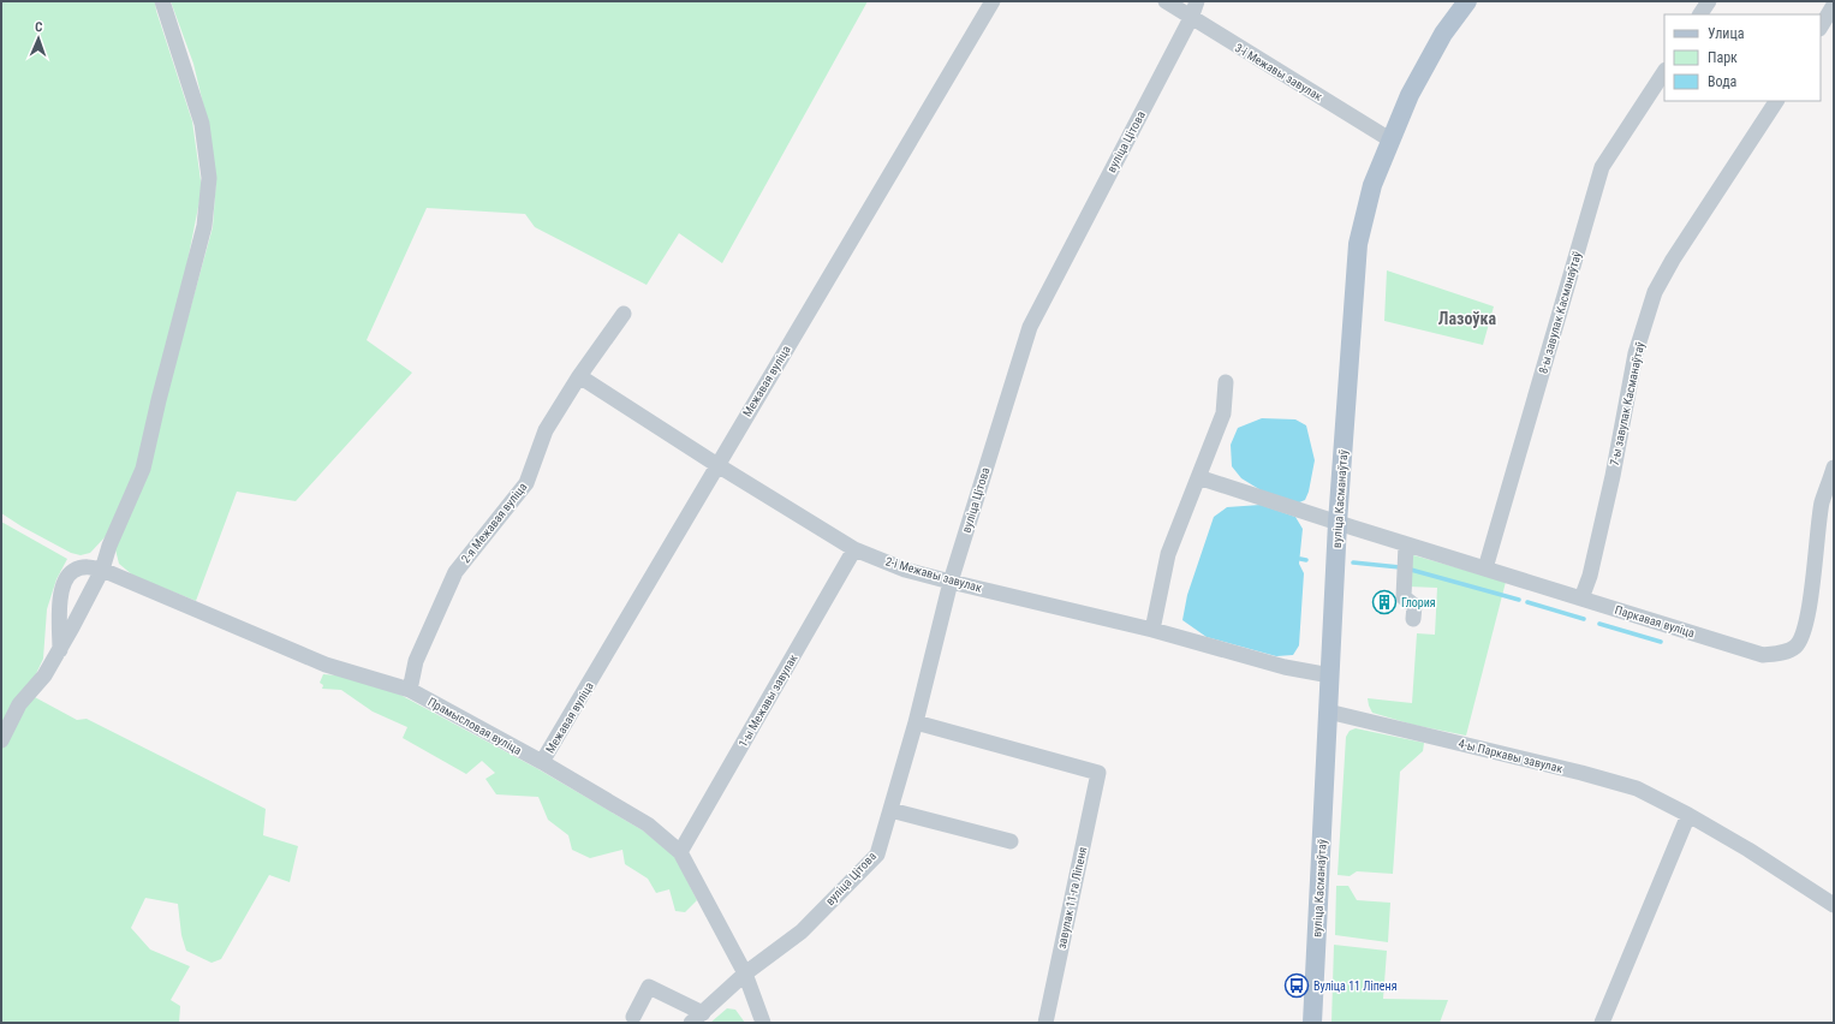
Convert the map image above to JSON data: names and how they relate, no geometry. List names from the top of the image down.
{
  "streets": {
    "main road": ["вуліца Касманаўтаў"],
    "street": [
      "3-і Межавы завулак",
      "вуліца Цітова",
      "8-ы завулак Касманаўтаў",
      "Межавая вуліца",
      "7-ы завулак Касманаўтаў",
      "2-я Межавая вуліца",
      "2-і Межавы завулак",
      "Паркавая вуліца",
      "1-ы Межавы завулак",
      "Прамысловая вуліца",
      "4-ы Паркавы завулак",
      "завулак 11-га Ліпеня"
    ]
  },
  "crossings": [
    ["3-і Межавы завулак", "вуліца Цітова"],
    ["3-і Межавы завулак", "вуліца Касманаўтаў"],
    ["вуліца Цітова", "2-і Межавы завулак"],
    ["вуліца Цітова", "Прамысловая вуліца"],
    ["вуліца Цітова", "завулак 11-га Ліпеня"],
    ["8-ы завулак Касманаўтаў", "Паркавая вуліца"],
    ["Межавая вуліца", "2-і Межавы завулак"],
    ["Межавая вуліца", "Прамысловая вуліца"],
    ["7-ы завулак Касманаўтаў", "Паркавая вуліца"],
    ["вуліца Касманаўтаў", "2-і Межавы завулак"],
    ["вуліца Касманаўтаў", "Паркавая вуліца"],
    ["вуліца Касманаўтаў", "4-ы Паркавы завулак"],
    ["2-я Межавая вуліца", "2-і Межавы завулак"],
    ["2-я Межавая вуліца", "Прамысловая вуліца"],
    ["2-і Межавы завулак", "1-ы Межавы завулак"],
    ["1-ы Межавы завулак", "Прамысловая вуліца"]
  ],
  "districts": ["Лазоўка"],
  "places": {
    "building": ["Глория"],
    "bus stop": ["Вуліца 11 Ліпеня"]
  },
  "legend": ["Улица", "Парк", "Вода"],
  "north": "top"
}
